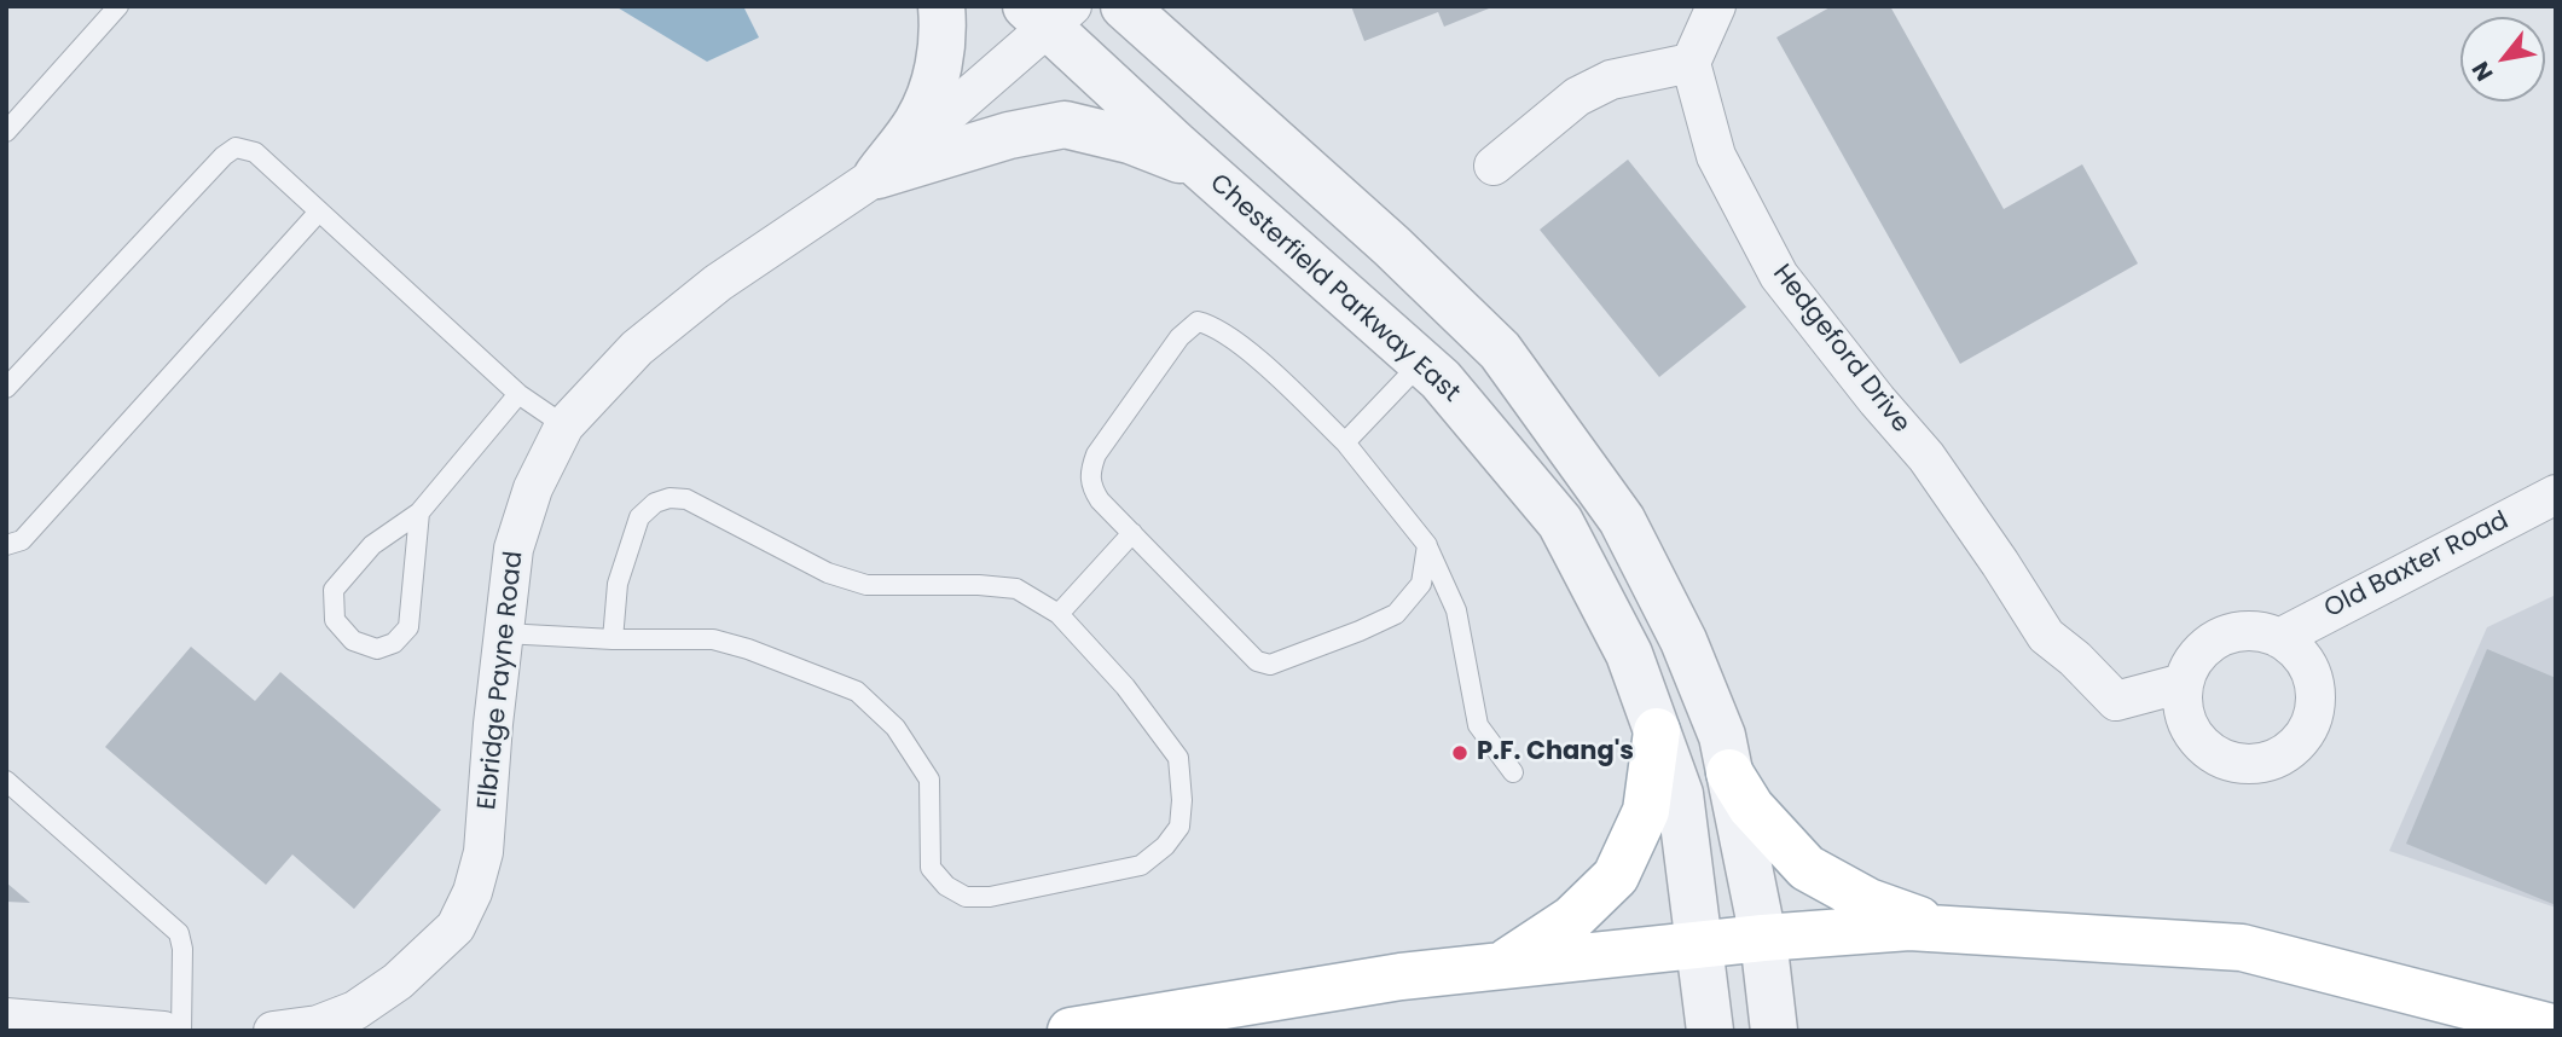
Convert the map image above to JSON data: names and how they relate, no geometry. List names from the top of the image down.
{
  "streets": {
    "street": [
      "Chesterfield Parkway East",
      "Hedgeford Drive",
      "Old Baxter Road",
      "Elbridge Payne Road"
    ]
  },
  "crossings": [
    ["Chesterfield Parkway East", "Elbridge Payne Road"],
    ["Hedgeford Drive", "Old Baxter Road"]
  ],
  "places": ["P.F. Chang's"],
  "north": "bottom left"
}
